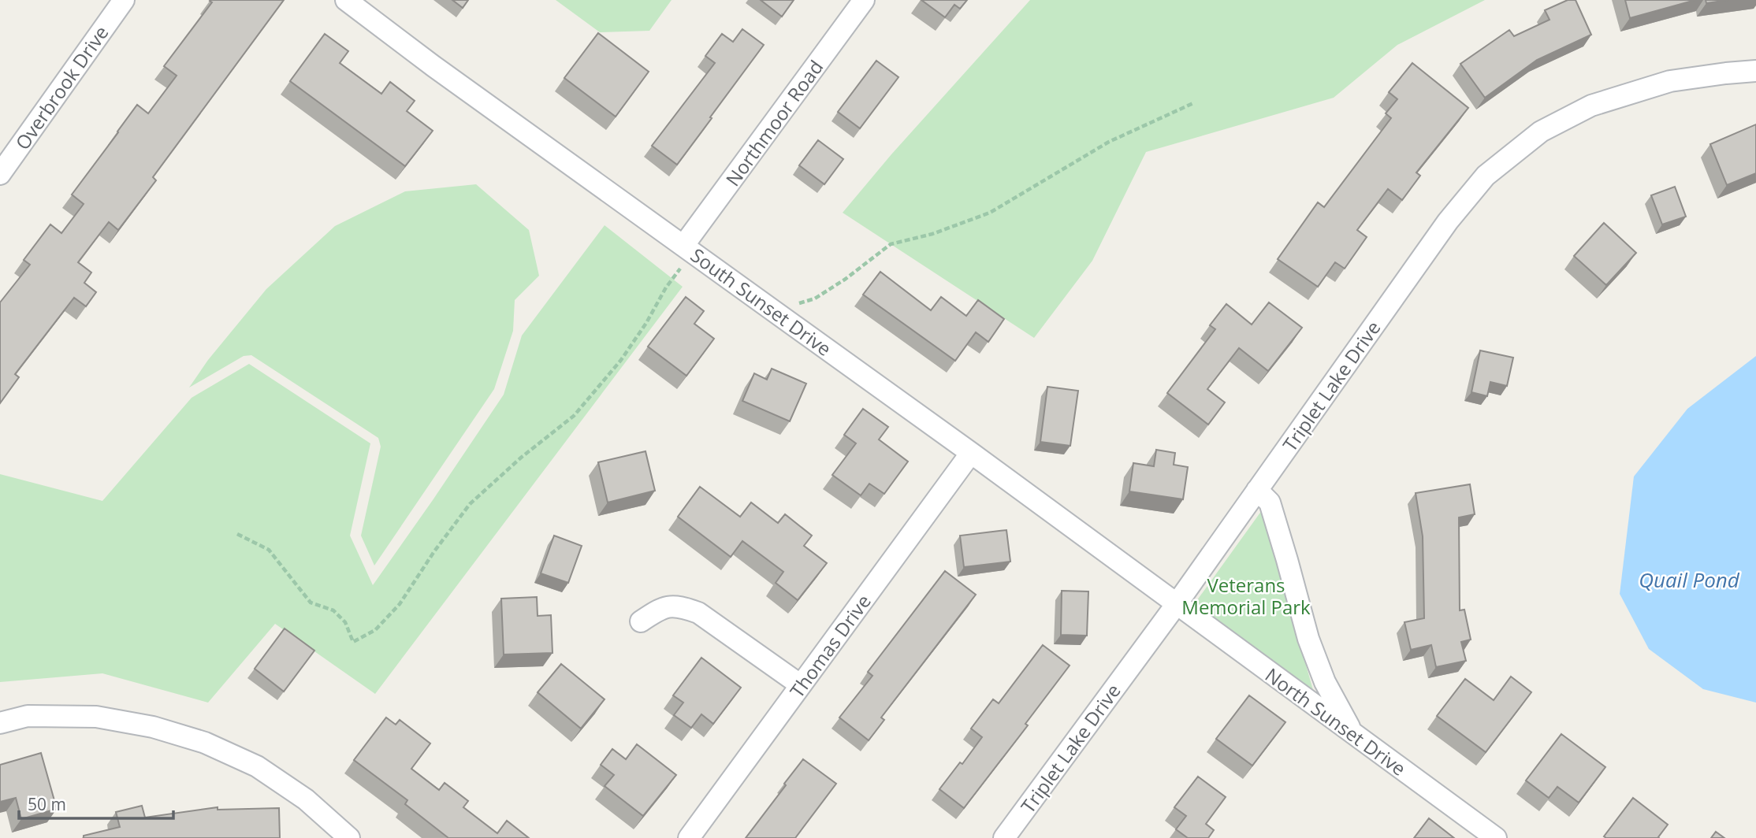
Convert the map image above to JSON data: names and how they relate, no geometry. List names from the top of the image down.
{
  "streets": {
    "street": [
      "Overbrook Drive",
      "Northmoor Road",
      "South Sunset Drive",
      "Triplet Lake Drive",
      "Thomas Drive",
      "North Sunset Drive"
    ]
  },
  "crossings": [
    ["Northmoor Road", "South Sunset Drive"],
    ["South Sunset Drive", "Triplet Lake Drive"],
    ["South Sunset Drive", "Thomas Drive"],
    ["South Sunset Drive", "North Sunset Drive"],
    ["Triplet Lake Drive", "North Sunset Drive"]
  ],
  "water": ["Quail Pond"],
  "parks": ["Veterans Memorial Park"],
  "scale_bar": "50 m"
}
